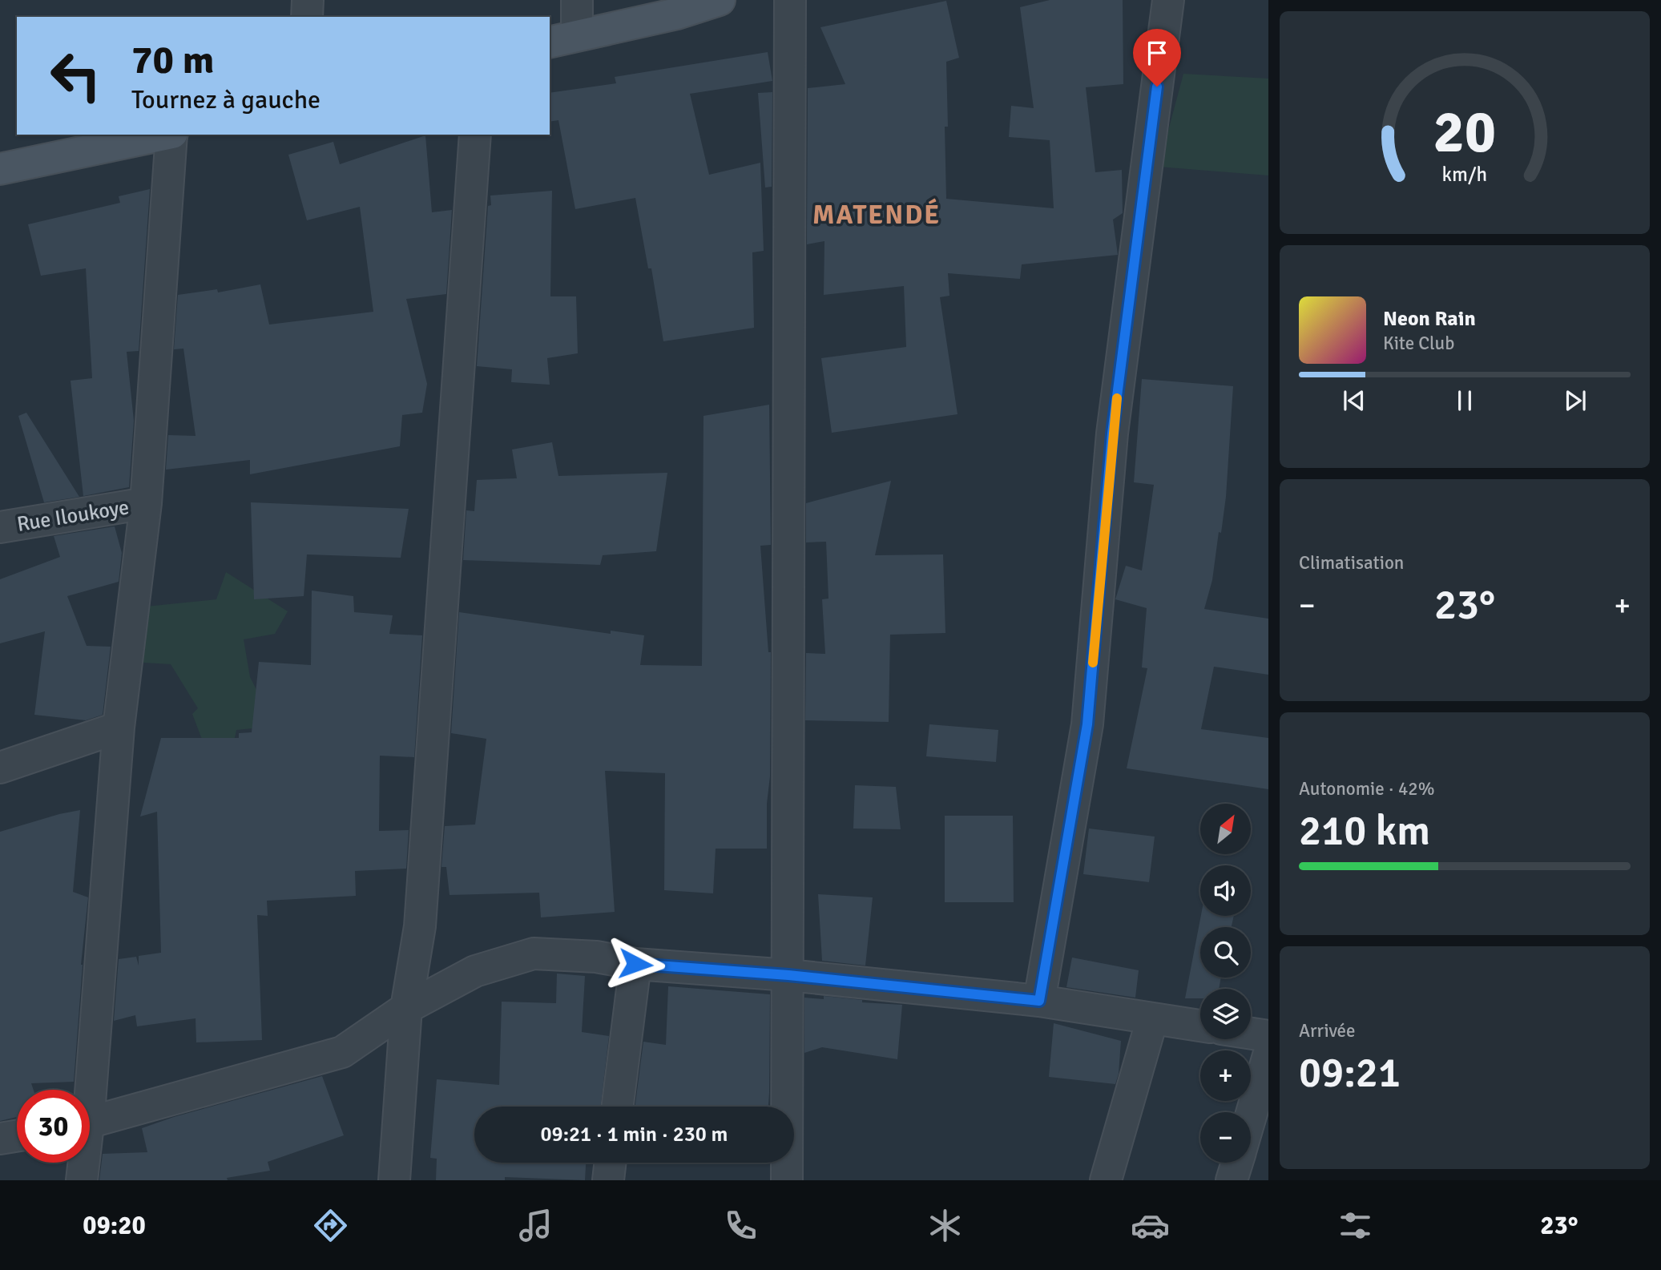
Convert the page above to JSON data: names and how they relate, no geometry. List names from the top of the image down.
{
  "streets": {
    "street": ["Rue Iloukoye"]
  },
  "districts": ["MATENDÉ"],
  "north": "top right",
  "page": {
    "turn": ["70 m", "Tournez à gauche"],
    "song": ["Neon Rain", "Kite Club"],
    "tile": [
      "Climatisation",
      ["Autonomie · 42%", "210 km"],
      ["Arrivée", "09:21"]
    ],
    "heat": ["−", "23°", "+"],
    "map_buttons": ["+", "−"],
    "limit": "30",
    "trip": "09:21 · 1 min · 230 m",
    "tabs": ["09:20", "23°"],
    "gauge": ["20", "km/h"]
  }
}
